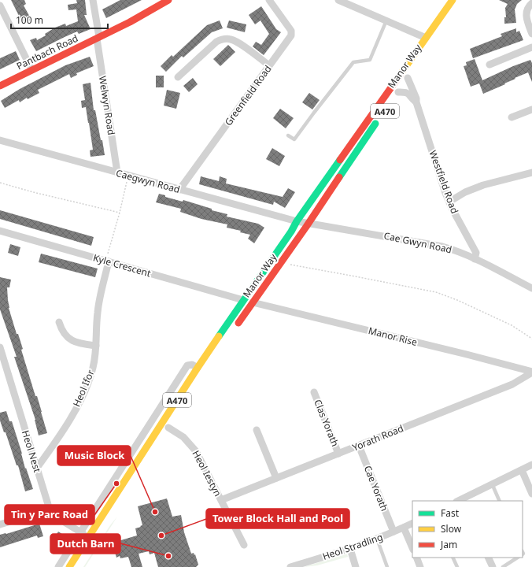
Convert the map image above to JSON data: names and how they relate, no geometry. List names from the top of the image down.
{
  "streets": {
    "main road": ["Pantbach Road", "Manor Way", "A470"],
    "street": [
      "Greenfield Road",
      "Welwyn Road",
      "Caegwyn Road",
      "Westfield Road",
      "Cae Gwyn Road",
      "Kyle Crescent",
      "Manor Rise",
      "Heol Ifor",
      "Clas Yorath",
      "Yorath Road",
      "Heol Nest",
      "Heol Iestyn",
      "Cae Yorath",
      "Heol Stradling"
    ]
  },
  "crossings": [
    ["Pantbach Road", "Welwyn Road"],
    ["Manor Way", "Caegwyn Road"],
    ["Manor Way", "Westfield Road"],
    ["Manor Way", "Cae Gwyn Road"],
    ["Manor Way", "Kyle Crescent"],
    ["Manor Way", "Manor Rise"],
    ["Manor Way", "Heol Nest"],
    ["Greenfield Road", "Caegwyn Road"],
    ["Welwyn Road", "Caegwyn Road"],
    ["Caegwyn Road", "Cae Gwyn Road"],
    ["Westfield Road", "Cae Gwyn Road"],
    ["Kyle Crescent", "Heol Ifor"],
    ["Manor Rise", "Yorath Road"],
    ["Heol Ifor", "Heol Nest"],
    ["Clas Yorath", "Yorath Road"],
    ["Yorath Road", "Heol Iestyn"],
    ["Yorath Road", "Cae Yorath"],
    ["Cae Yorath", "Heol Stradling"]
  ],
  "places": [
    "Tin y Parc Road",
    "Music Block",
    "Tower Block Hall and Pool",
    "Dutch Barn"
  ],
  "legend": ["Fast", "Slow", "Jam"],
  "scale_bar": "100 m"
}
